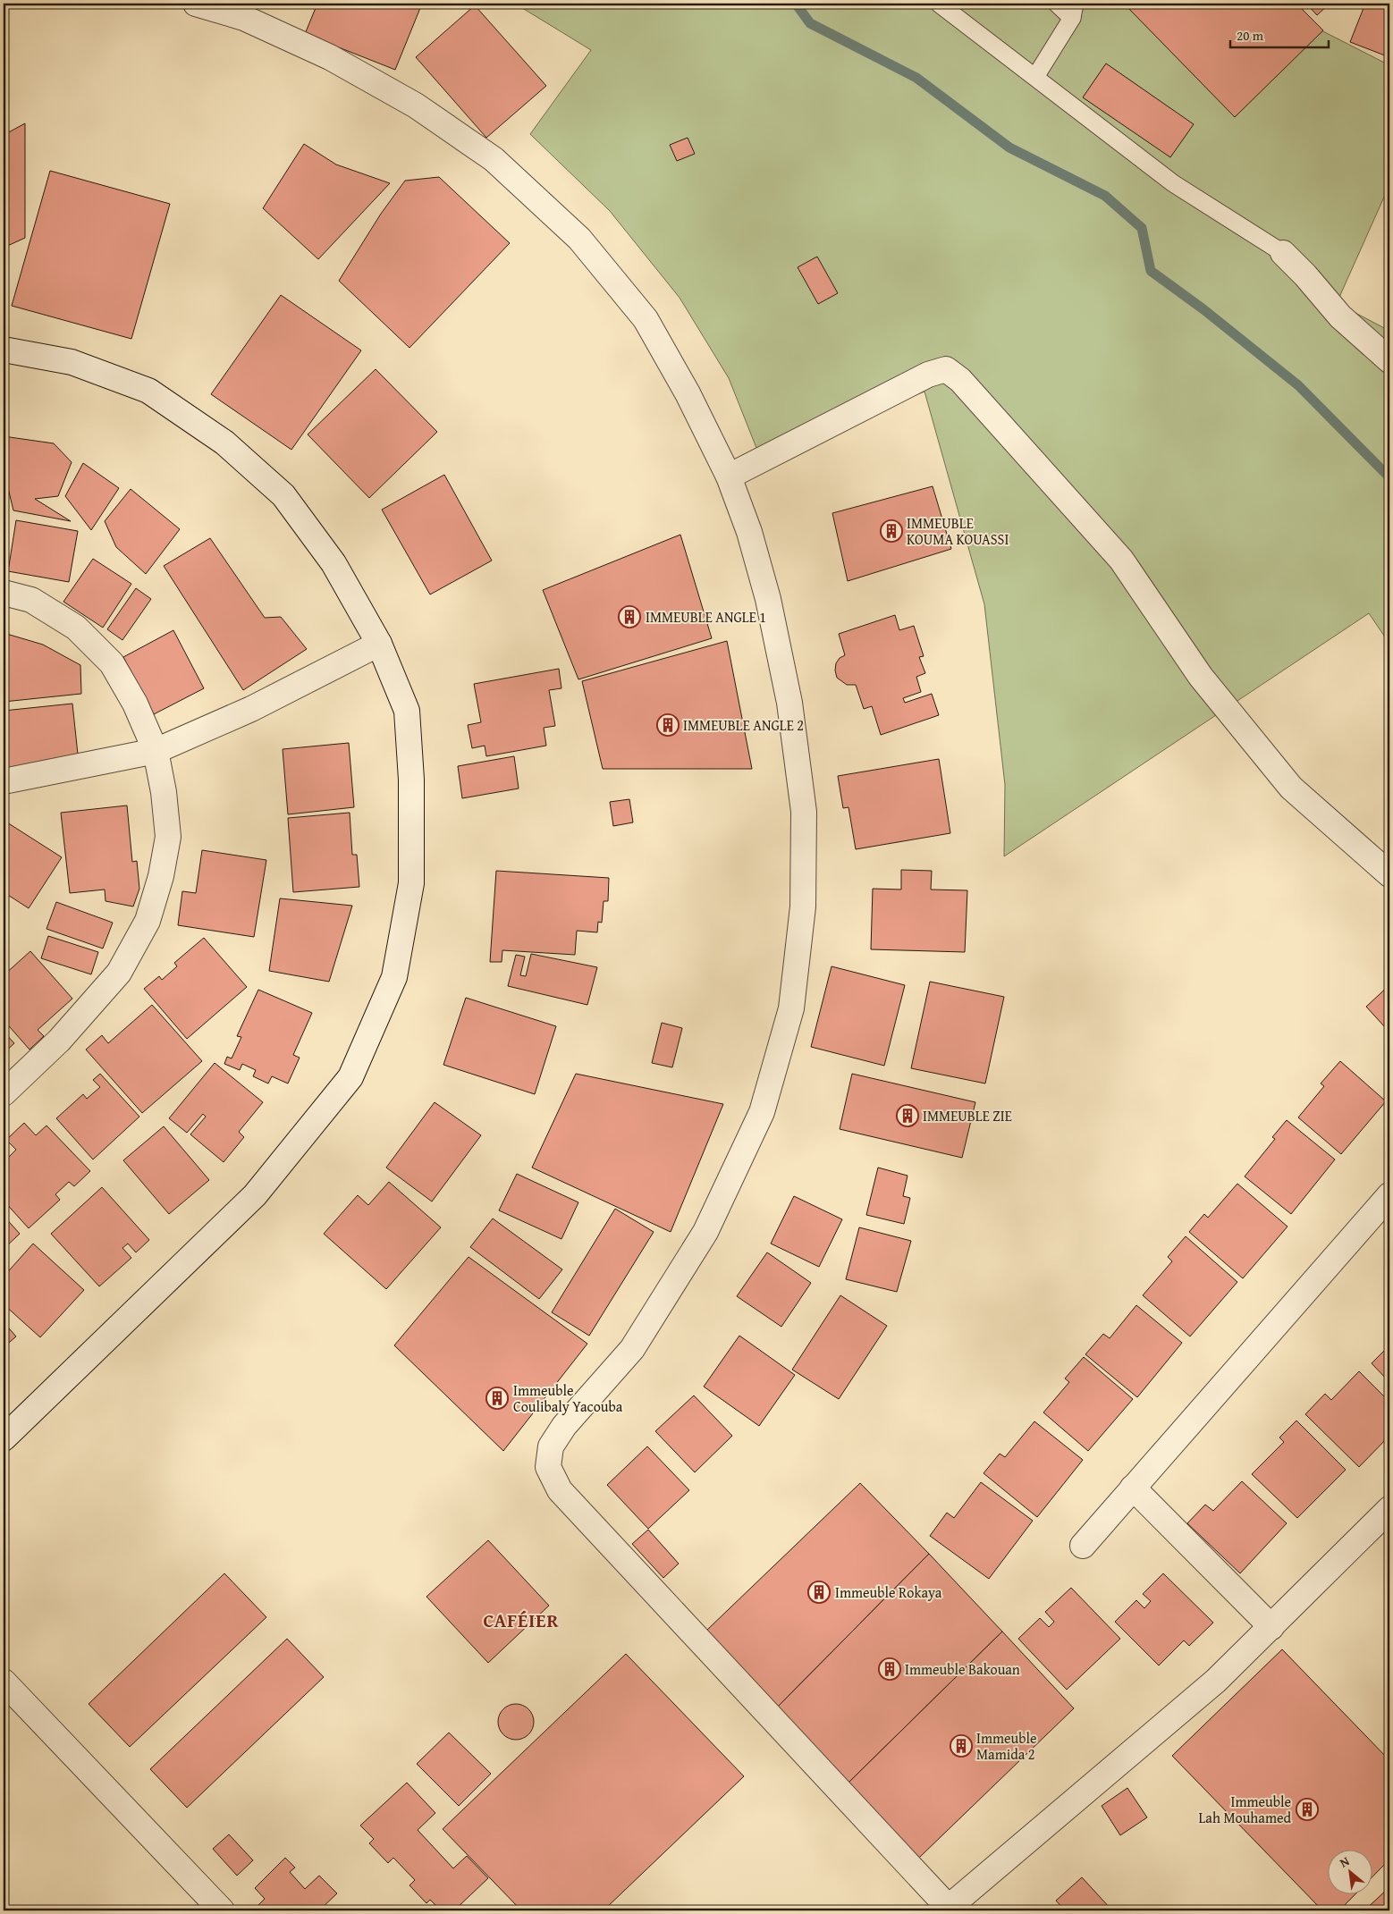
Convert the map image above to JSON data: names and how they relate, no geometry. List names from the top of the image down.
{
  "districts": ["CAFÉIER"],
  "places": {
    "building": [
      "IMMEUBLE KOUMA KOUASSI",
      "IMMEUBLE ANGLE 1",
      "IMMEUBLE ANGLE 2",
      "IMMEUBLE ZIE",
      "Immeuble Coulibaly Yacouba",
      "Immeuble Rokaya",
      "Immeuble Bakouan",
      "Immeuble Mamida 2",
      "Immeuble Lah Mouhamed"
    ]
  },
  "scale_bar": "20 m",
  "north": "top left"
}
